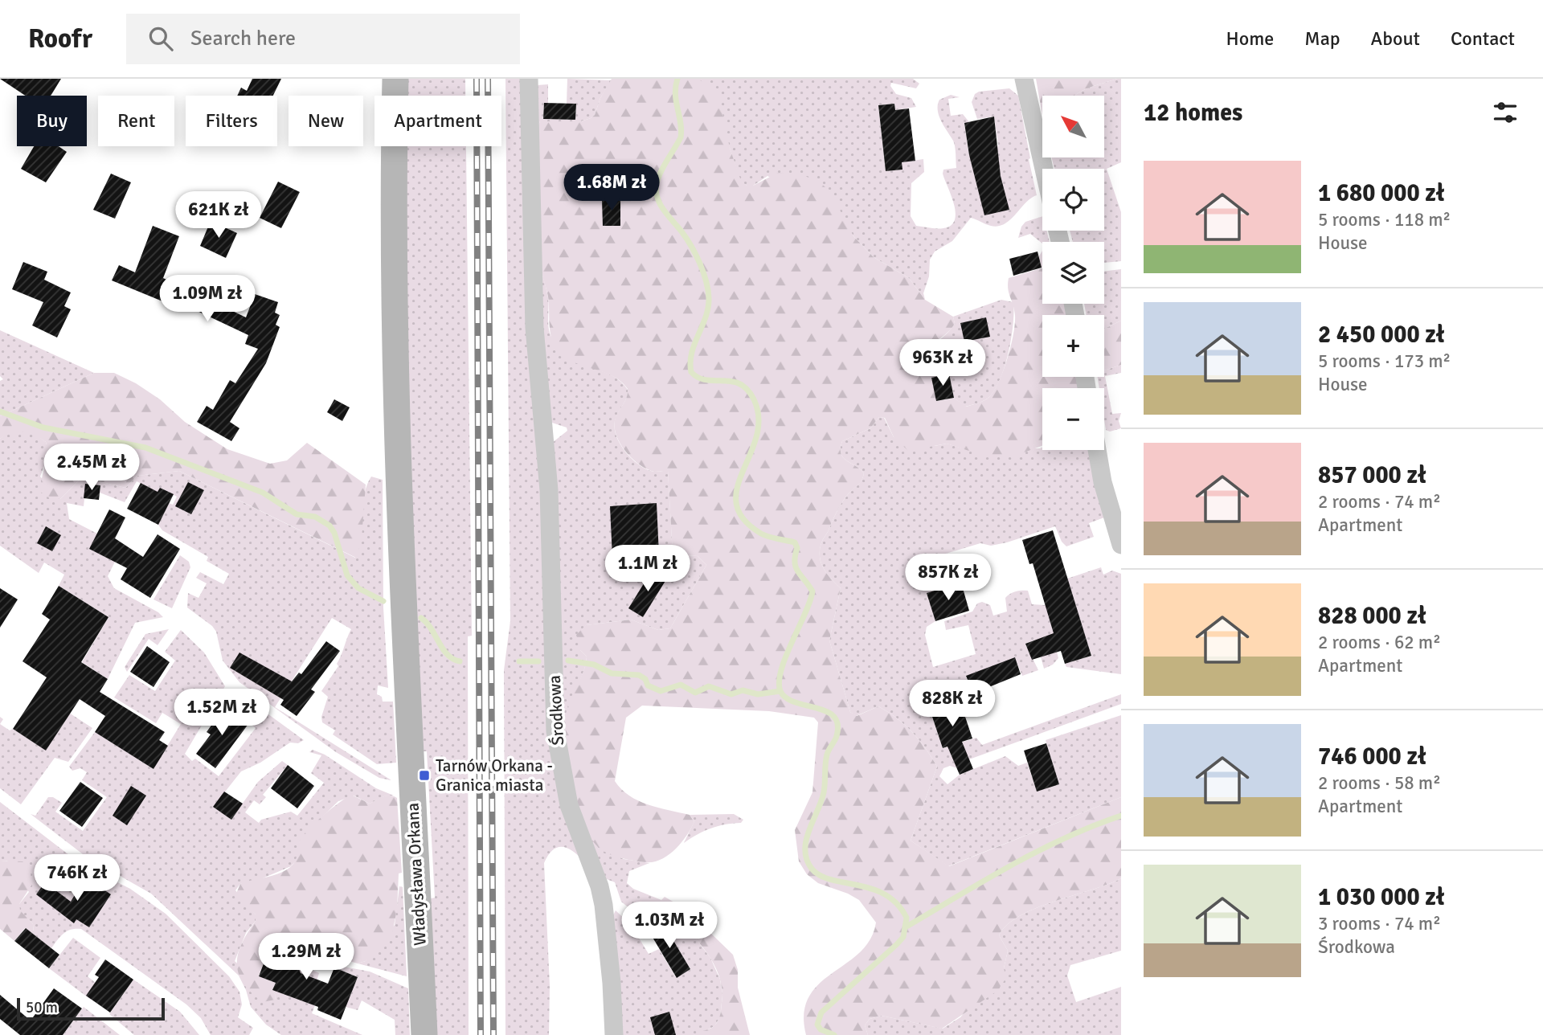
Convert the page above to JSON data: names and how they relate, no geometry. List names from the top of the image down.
{
  "streets": {
    "street": ["Środkowa", "Władysława Orkana"]
  },
  "places": {
    "transit": ["Tarnów Orkana - Granica miasta"]
  },
  "scale_bar": "50 m",
  "north": "top left",
  "page": {
    "header": "Roofr",
    "search": "Search here",
    "nav": [
      "Home",
      "Map",
      "About",
      "Contact"
    ],
    "heading": "12 homes",
    "map_buttons": ["+", "−"],
    "chip": [
      "Buy",
      "Rent",
      "Filters",
      "New",
      "Apartment"
    ],
    "list": [
      {
        "name": "1 680 000 zł",
        "note": "5 rooms · 118 m² · House"
      },
      {
        "name": "2 450 000 zł",
        "note": "5 rooms · 173 m² · House"
      },
      {
        "name": "857 000 zł",
        "note": "2 rooms · 74 m² · Apartment"
      },
      {
        "name": "828 000 zł",
        "note": "2 rooms · 62 m² · Apartment"
      },
      {
        "name": "746 000 zł",
        "note": "2 rooms · 58 m² · Apartment"
      },
      {
        "name": "1 030 000 zł",
        "note": "3 rooms · 74 m² · Środkowa"
      }
    ],
    "price": [
      "1.68M zł",
      "621K zł",
      "1.09M zł",
      "963K zł",
      "2.45M zł",
      "1.1M zł",
      "857K zł",
      "828K zł",
      "1.52M zł",
      "746K zł",
      "1.03M zł",
      "1.29M zł"
    ],
    "scale": "50 m"
  }
}
